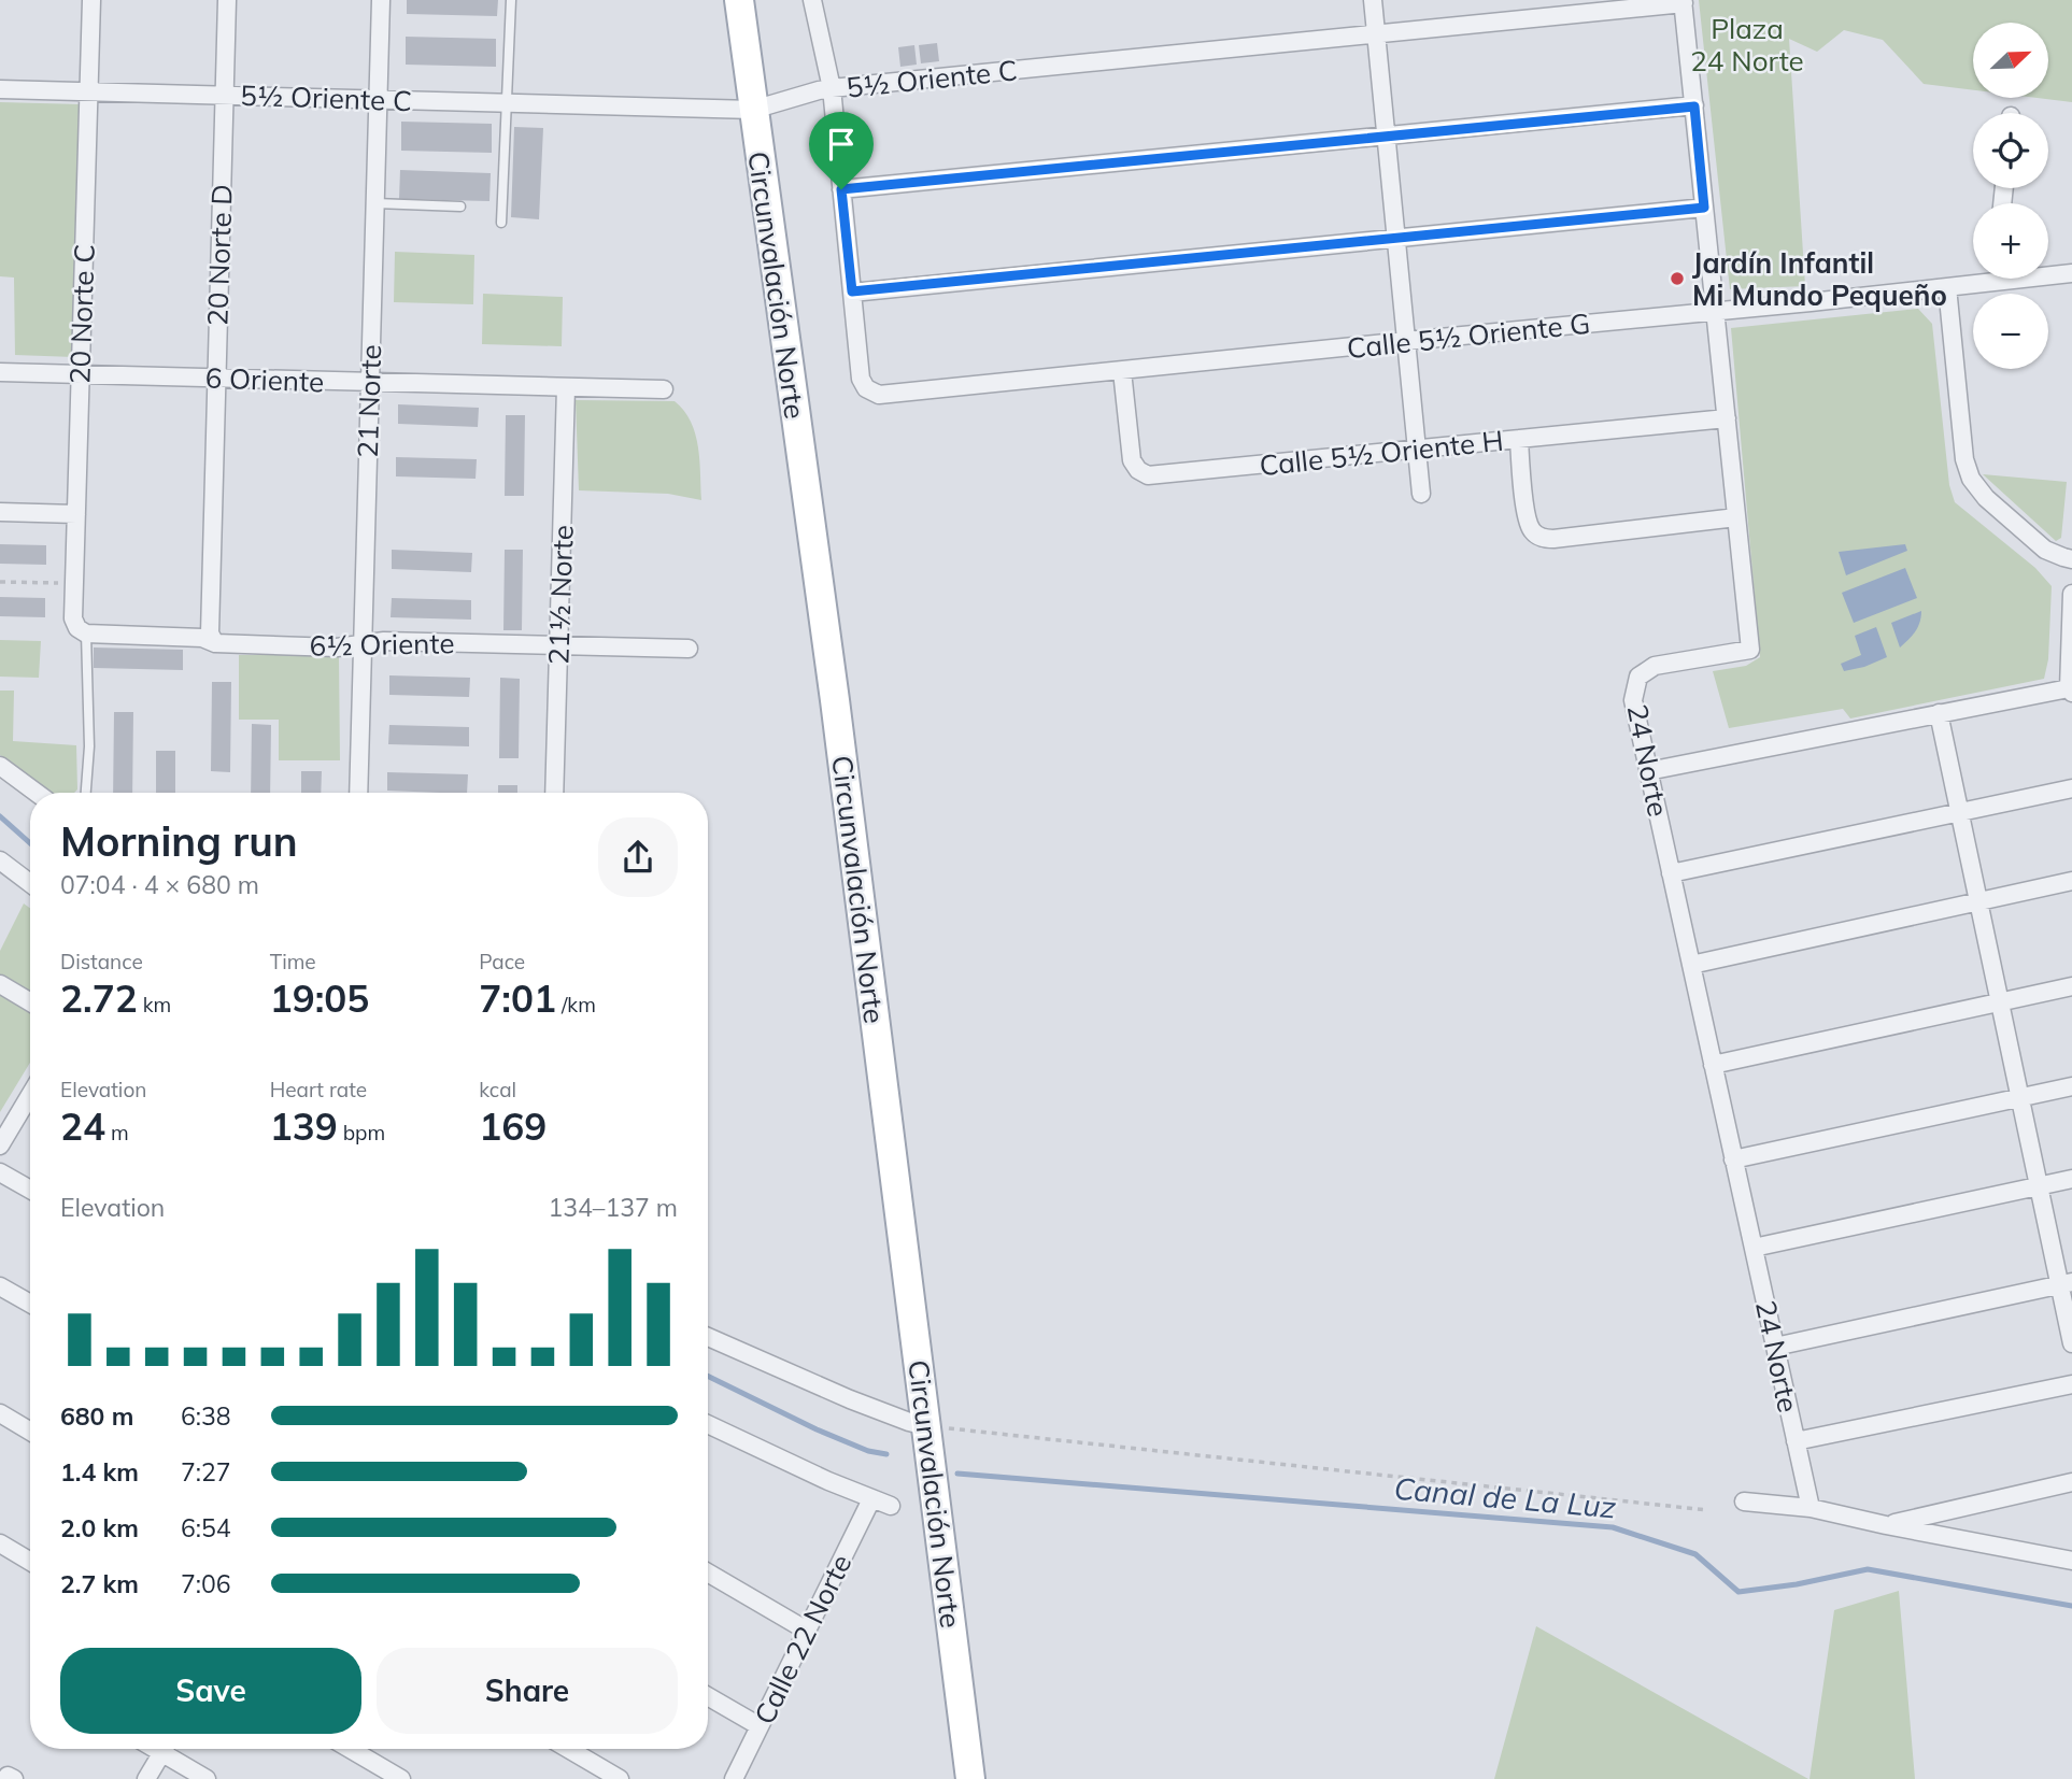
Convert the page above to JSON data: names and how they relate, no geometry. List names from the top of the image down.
{
  "streets": {
    "main road": ["Circunvalación Norte"],
    "street": [
      "5½ Oriente C",
      "20 Norte D",
      "20 Norte C",
      "Calle 5½ Oriente G",
      "6 Oriente",
      "21 Norte",
      "Calle 5½ Oriente H",
      "21½ Norte",
      "6½ Oriente",
      "24 Norte",
      "Calle 22 Norte"
    ]
  },
  "crossings": [
    ["5½ Oriente C", "20 Norte D"],
    ["5½ Oriente C", "Circunvalación Norte"],
    ["5½ Oriente C", "20 Norte C"],
    ["5½ Oriente C", "21 Norte"],
    ["5½ Oriente C", "24 Norte"],
    ["20 Norte D", "6 Oriente"],
    ["20 Norte D", "6½ Oriente"],
    ["20 Norte C", "6 Oriente"],
    ["20 Norte C", "6½ Oriente"],
    ["Calle 5½ Oriente G", "Calle 5½ Oriente H"],
    ["Calle 5½ Oriente G", "24 Norte"],
    ["6 Oriente", "21 Norte"],
    ["6 Oriente", "21½ Norte"],
    ["21 Norte", "6½ Oriente"],
    ["Calle 5½ Oriente H", "24 Norte"],
    ["21½ Norte", "6½ Oriente"]
  ],
  "water": ["Canal de La Luz"],
  "parks": ["Plaza 24 Norte"],
  "places": ["Jardín Infantil Mi Mundo Pequeño"],
  "north": "top right",
  "page": {
    "map_buttons": ["+", "−"],
    "heading": ["Morning run", "07:04 · 4 × 680 m"],
    "stats": [
      ["Distance", "2.72 km"],
      ["Time", "19:05"],
      ["Pace", "7:01 /km"],
      ["Elevation", "24 m"],
      ["Heart rate", "139 bpm"],
      ["kcal", "169"]
    ],
    "chart": ["Elevation", "134–137 m"],
    "list": [
      {
        "name": "680 m",
        "note": "6:38"
      },
      {
        "name": "1.4 km",
        "note": "7:27"
      },
      {
        "name": "2.0 km",
        "note": "6:54"
      },
      {
        "name": "2.7 km",
        "note": "7:06"
      }
    ],
    "buttons": ["Save", "Share"]
  }
}
